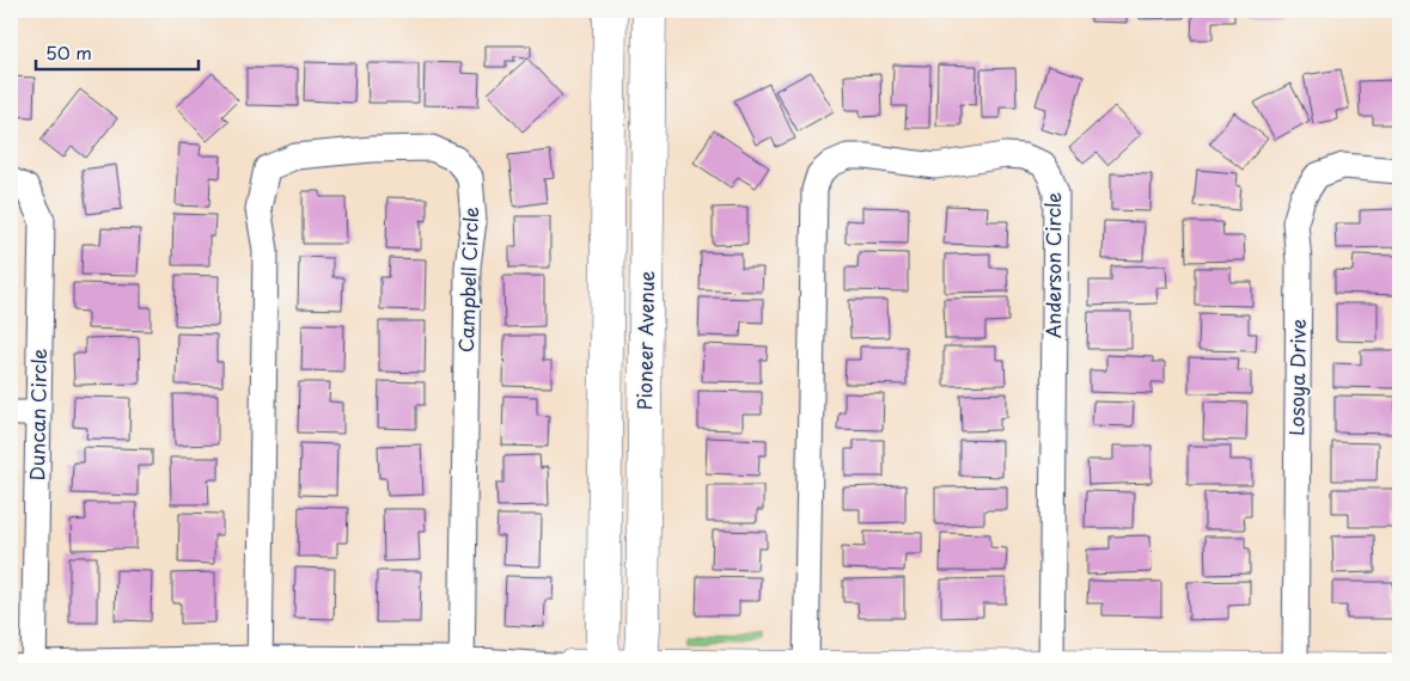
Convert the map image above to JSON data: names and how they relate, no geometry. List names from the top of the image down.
{
  "streets": {
    "main road": ["Pioneer Avenue"],
    "street": [
      "Anderson Circle",
      "Campbell Circle",
      "Losoya Drive",
      "Duncan Circle"
    ]
  },
  "scale_bar": "50 m"
}
